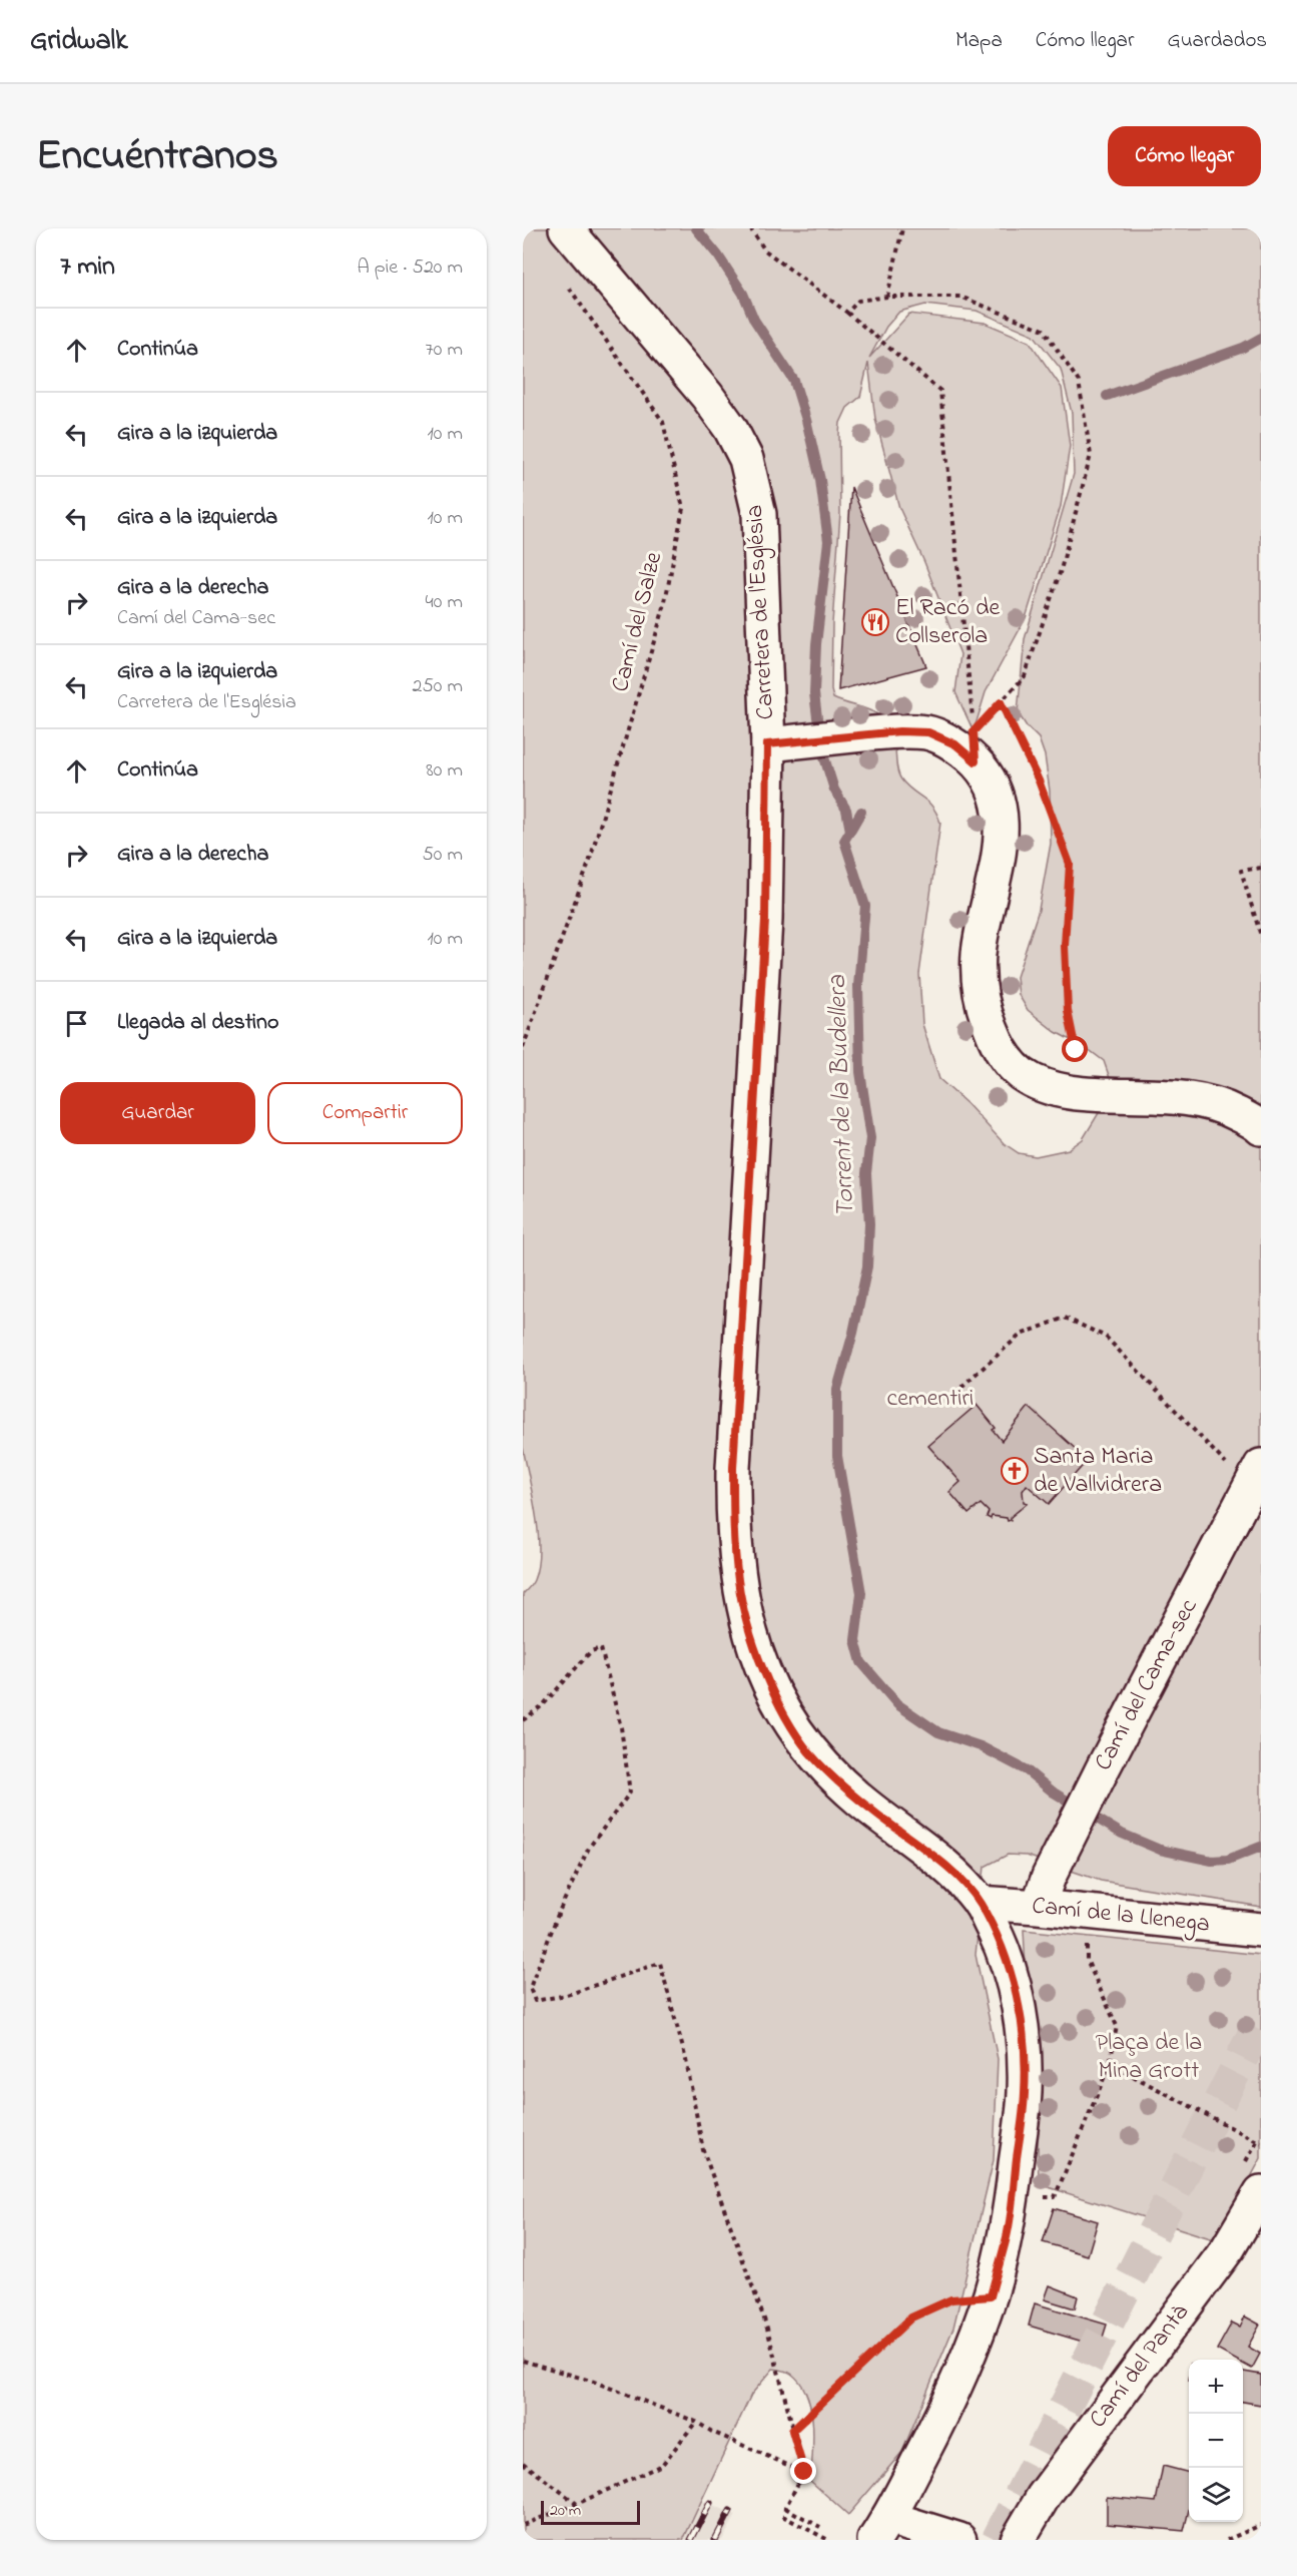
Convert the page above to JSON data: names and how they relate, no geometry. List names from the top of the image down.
{
  "streets": {
    "main road": [
      "Carretera de l'Església",
      "Camí del Cama-sec",
      "Camí de la Llenega",
      "Camí del Pantà"
    ],
    "path": ["Camí del Salze"]
  },
  "crossings": [
    ["Carretera de l'Església", "Camí de la Llenega"],
    ["Camí del Cama-sec", "Camí de la Llenega"]
  ],
  "water": ["Torrent de la Budellera"],
  "parks": ["cementiri", "Plaça de la Mina Grott"],
  "places": {
    "restaurant": ["El Racó de Collserola"],
    "church": ["Santa Maria de Vallvidrera"]
  },
  "scale_bar": "20 m",
  "page": {
    "header": "Gridwalk",
    "nav": ["Mapa", "Cómo llegar", "Guardados"],
    "title": "Encuéntranos",
    "buttons": [
      "Cómo llegar",
      ["Guardar", "Compartir"]
    ],
    "heading": ["7 min", "A pie · 520 m"],
    "list": [
      ["Continúa", "70 m"],
      ["Gira a la izquierda", "10 m"],
      ["Gira a la izquierda", "10 m"],
      ["Gira a la derecha", "Camí del Cama-sec", "40 m"],
      ["Gira a la izquierda", "Carretera de l'Església", "250 m"],
      ["Continúa", "80 m"],
      ["Gira a la derecha", "50 m"],
      ["Gira a la izquierda", "10 m"],
      "Llegada al destino"
    ],
    "map_buttons": ["+", "−"],
    "scale": "20 m"
  }
}
